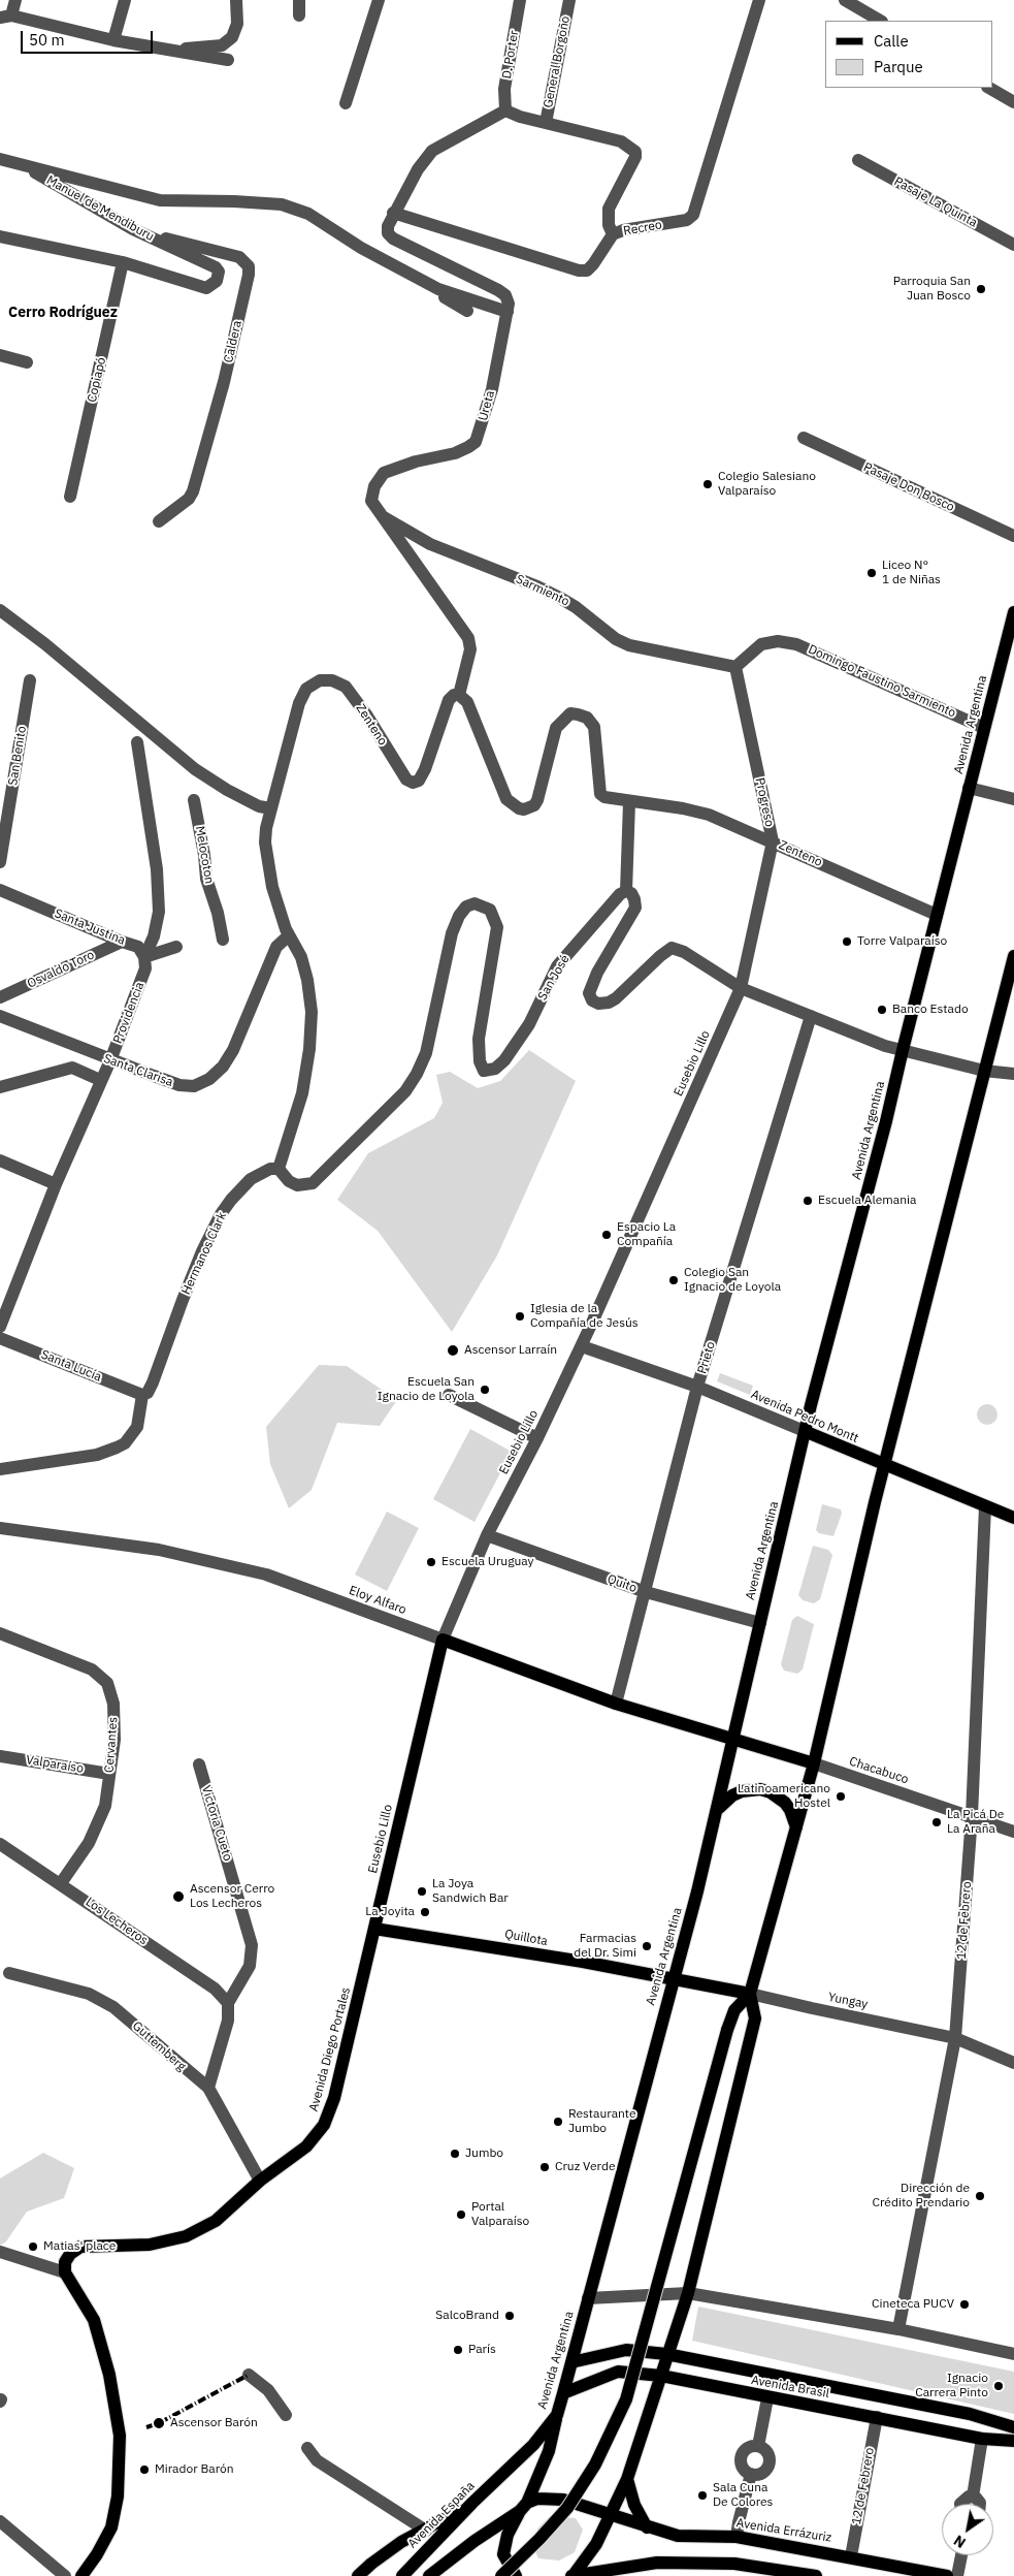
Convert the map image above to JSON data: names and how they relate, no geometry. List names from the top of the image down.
{
  "streets": {
    "main road": [
      "Avenida Argentina",
      "Eusebio Lillo",
      "Avenida Pedro Montt",
      "Eloy Alfaro",
      "Chacabuco",
      "Quillota",
      "Yungay",
      "Avenida Diego Portales",
      "Avenida Brasil",
      "Avenida España",
      "Avenida Errázuriz"
    ],
    "street": [
      "D. Porter",
      "General Borgoño",
      "Pasaje La Quinta",
      "Manuel de Mendiburu",
      "Recreo",
      "Caldera",
      "Copiapó",
      "Ureta",
      "Pasaje Don Bosco",
      "Sarmiento",
      "Domingo Faustino Sarmiento",
      "Zenteno",
      "San Benito",
      "Progreso",
      "Melocoton",
      "Santa Justina",
      "Osvaldo Toro",
      "San José",
      "Providencia",
      "Santa Clarisa",
      "Hermanos Clark",
      "Prieto",
      "Santa Lucía",
      "Quito",
      "Cervantes",
      "Valparaíso",
      "Victoria Cueto",
      "12 de Febrero",
      "Los Lecheros",
      "Guttemberg"
    ]
  },
  "crossings": [
    ["Manuel de Mendiburu", "Caldera"],
    ["Manuel de Mendiburu", "Copiapó"],
    ["Manuel de Mendiburu", "Ureta"],
    ["Ureta", "Sarmiento"],
    ["Ureta", "Zenteno"],
    ["Sarmiento", "Domingo Faustino Sarmiento"],
    ["Sarmiento", "Progreso"],
    ["Domingo Faustino Sarmiento", "Avenida Argentina"],
    ["Domingo Faustino Sarmiento", "Progreso"],
    ["Zenteno", "Avenida Argentina"],
    ["Zenteno", "Progreso"],
    ["Avenida Argentina", "Avenida Pedro Montt"],
    ["Avenida Argentina", "Quito"],
    ["Avenida Argentina", "Eloy Alfaro"],
    ["Avenida Argentina", "Chacabuco"],
    ["Avenida Argentina", "Quillota"],
    ["Avenida Argentina", "Yungay"],
    ["Avenida Argentina", "Avenida Brasil"],
    ["Avenida Argentina", "Avenida España"],
    ["Progreso", "Eusebio Lillo"],
    ["Santa Justina", "Osvaldo Toro"],
    ["Santa Justina", "Providencia"],
    ["San José", "Hermanos Clark"],
    ["Providencia", "Santa Clarisa"],
    ["Eusebio Lillo", "Avenida Pedro Montt"],
    ["Eusebio Lillo", "Quito"],
    ["Eusebio Lillo", "Eloy Alfaro"],
    ["Eusebio Lillo", "Quillota"],
    ["Eusebio Lillo", "Avenida Diego Portales"],
    ["Hermanos Clark", "Santa Lucía"],
    ["Prieto", "Avenida Pedro Montt"],
    ["Prieto", "Quito"],
    ["Prieto", "Eloy Alfaro"],
    ["Avenida Pedro Montt", "12 de Febrero"],
    ["Eloy Alfaro", "Chacabuco"],
    ["Cervantes", "Valparaíso"],
    ["Cervantes", "Los Lecheros"],
    ["Chacabuco", "12 de Febrero"],
    ["Victoria Cueto", "Los Lecheros"],
    ["Victoria Cueto", "Guttemberg"],
    ["12 de Febrero", "Yungay"],
    ["12 de Febrero", "Avenida Brasil"],
    ["12 de Febrero", "Avenida Errázuriz"],
    ["Quillota", "Yungay"],
    ["Quillota", "Avenida Diego Portales"],
    ["Guttemberg", "Avenida Diego Portales"]
  ],
  "districts": ["Cerro Rodríguez"],
  "places": [
    "Parroquia San Juan Bosco",
    "Colegio Salesiano Valparaíso",
    "Liceo N° 1 de Niñas",
    "Torre Valparaíso",
    "Banco Estado",
    "Escuela Alemania",
    "Espacio La Compañía",
    "Colegio San Ignacio de Loyola",
    "Iglesia de la Compañía de Jesús",
    "Ascensor Larraín",
    "Escuela San Ignacio de Loyola",
    "Escuela Uruguay",
    "Latinoamericano Hostel",
    "La Picá De La Araña",
    "La Joya Sandwich Bar",
    "Ascensor Cerro Los Lecheros",
    "La Joyita",
    "Farmacias del Dr. Simi",
    "Restaurante Jumbo",
    "Jumbo",
    "Cruz Verde",
    "Dirección de Crédito Prendario",
    "Portal Valparaíso",
    "Matias' place",
    "Cineteca PUCV",
    "SalcoBrand",
    "París",
    "Ignacio Carrera Pinto",
    "Ascensor Barón",
    "Mirador Barón",
    "Sala Cuna De Colores"
  ],
  "legend": ["Calle", "Parque"],
  "scale_bar": "50 m",
  "north": "bottom left"
}
